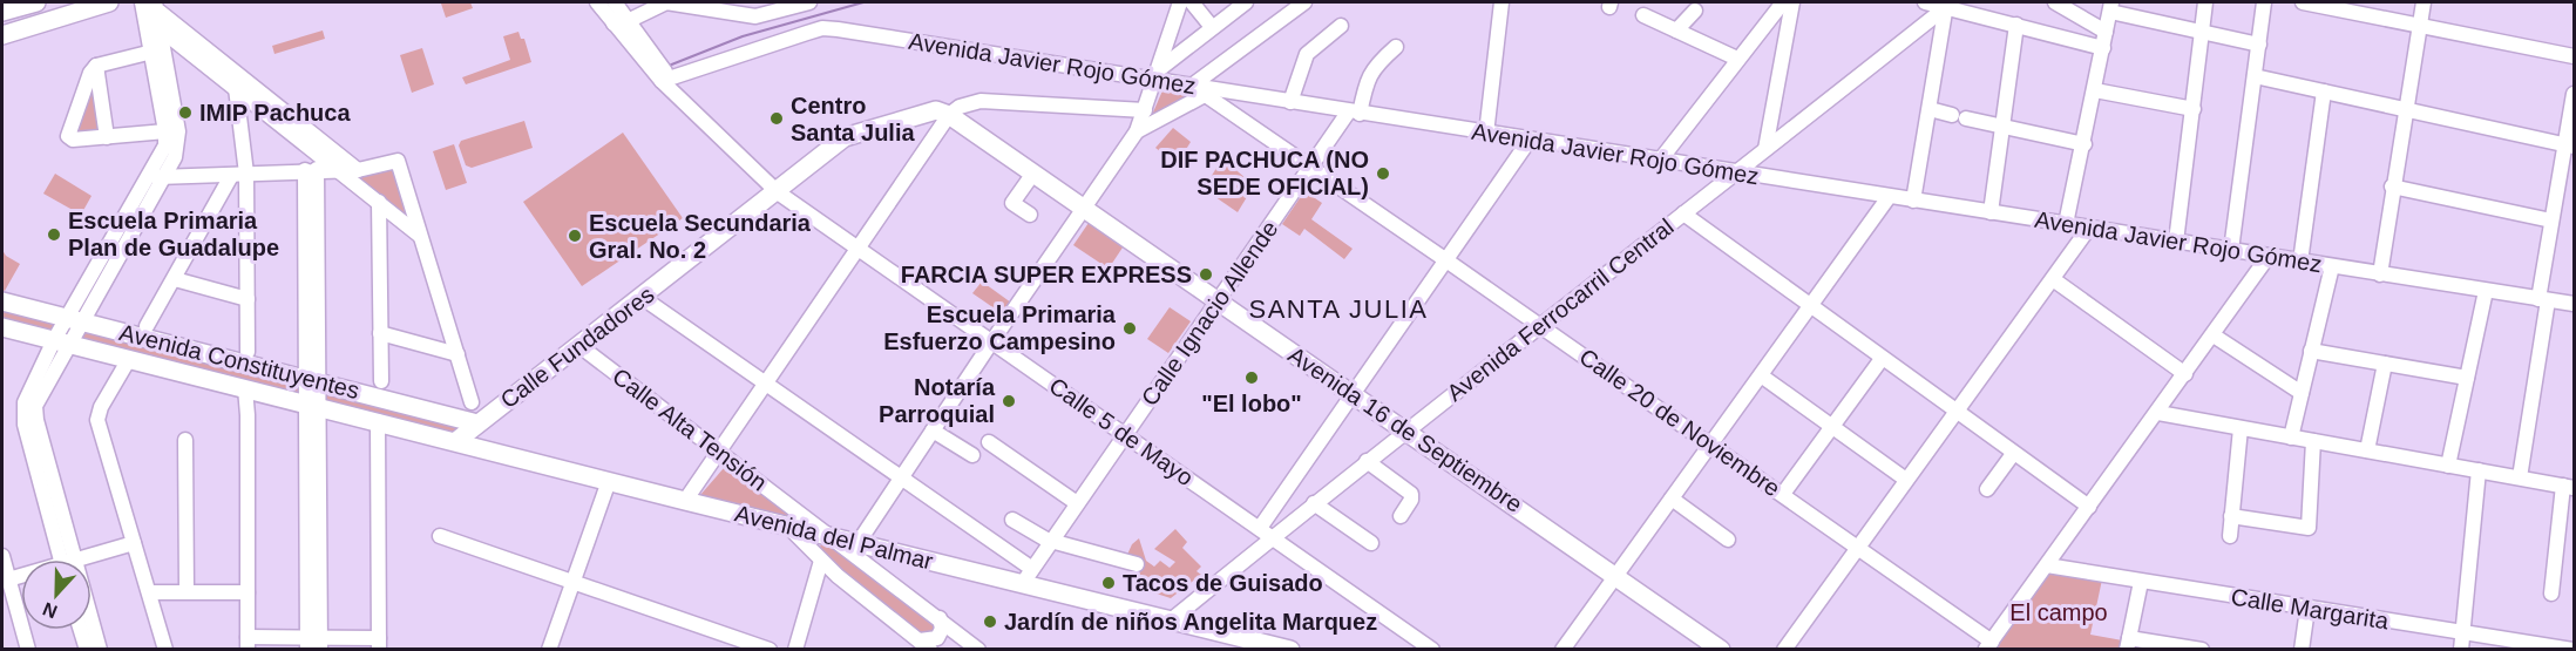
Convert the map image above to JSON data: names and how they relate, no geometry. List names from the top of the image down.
{
  "streets": {
    "main road": [
      "Calle Fundadores",
      "Avenida Constituyentes",
      "Avenida 16 de Septiembre",
      "Avenida del Palmar"
    ],
    "street": [
      "Avenida Javier Rojo Gómez",
      "Avenida Ferrocarril Central",
      "Calle Ignacio Allende",
      "Calle 20 de Noviembre",
      "Calle Alta Tensión",
      "Calle 5 de Mayo",
      "Calle Margarita"
    ]
  },
  "crossings": [
    ["Avenida Javier Rojo Gómez", "Avenida Ferrocarril Central"],
    ["Avenida Javier Rojo Gómez", "Calle Ignacio Allende"],
    ["Avenida Javier Rojo Gómez", "Calle 20 de Noviembre"],
    ["Avenida Javier Rojo Gómez", "Calle 5 de Mayo"],
    ["Avenida Ferrocarril Central", "Calle 20 de Noviembre"],
    ["Avenida Ferrocarril Central", "Avenida 16 de Septiembre"],
    ["Avenida Ferrocarril Central", "Calle 5 de Mayo"],
    ["Avenida Ferrocarril Central", "Avenida del Palmar"],
    ["Calle Ignacio Allende", "Calle 20 de Noviembre"],
    ["Calle Ignacio Allende", "Avenida 16 de Septiembre"],
    ["Calle Ignacio Allende", "Calle 5 de Mayo"],
    ["Calle Ignacio Allende", "Avenida del Palmar"],
    ["Calle Fundadores", "Avenida Constituyentes"],
    ["Calle Fundadores", "Calle Alta Tensión"],
    ["Calle Fundadores", "Avenida 16 de Septiembre"],
    ["Calle Fundadores", "Calle 5 de Mayo"],
    ["Calle Fundadores", "Avenida del Palmar"],
    ["Avenida Constituyentes", "Avenida del Palmar"],
    ["Calle Alta Tensión", "Avenida del Palmar"]
  ],
  "districts": ["SANTA JULIA"],
  "parks": ["El campo"],
  "places": [
    "IMIP Pachuca",
    "Centro Santa Julia",
    "DIF PACHUCA (NO SEDE OFICIAL)",
    "Escuela Primaria Plan de Guadalupe",
    "Escuela Secundaria Gral. No. 2",
    "FARCIA SUPER EXPRESS",
    "Escuela Primaria Esfuerzo Campesino",
    "\"El lobo\"",
    "Notaría Parroquial",
    "Tacos de Guisado",
    "Jardín de niños Angelita Marquez"
  ],
  "north": "bottom"
}
